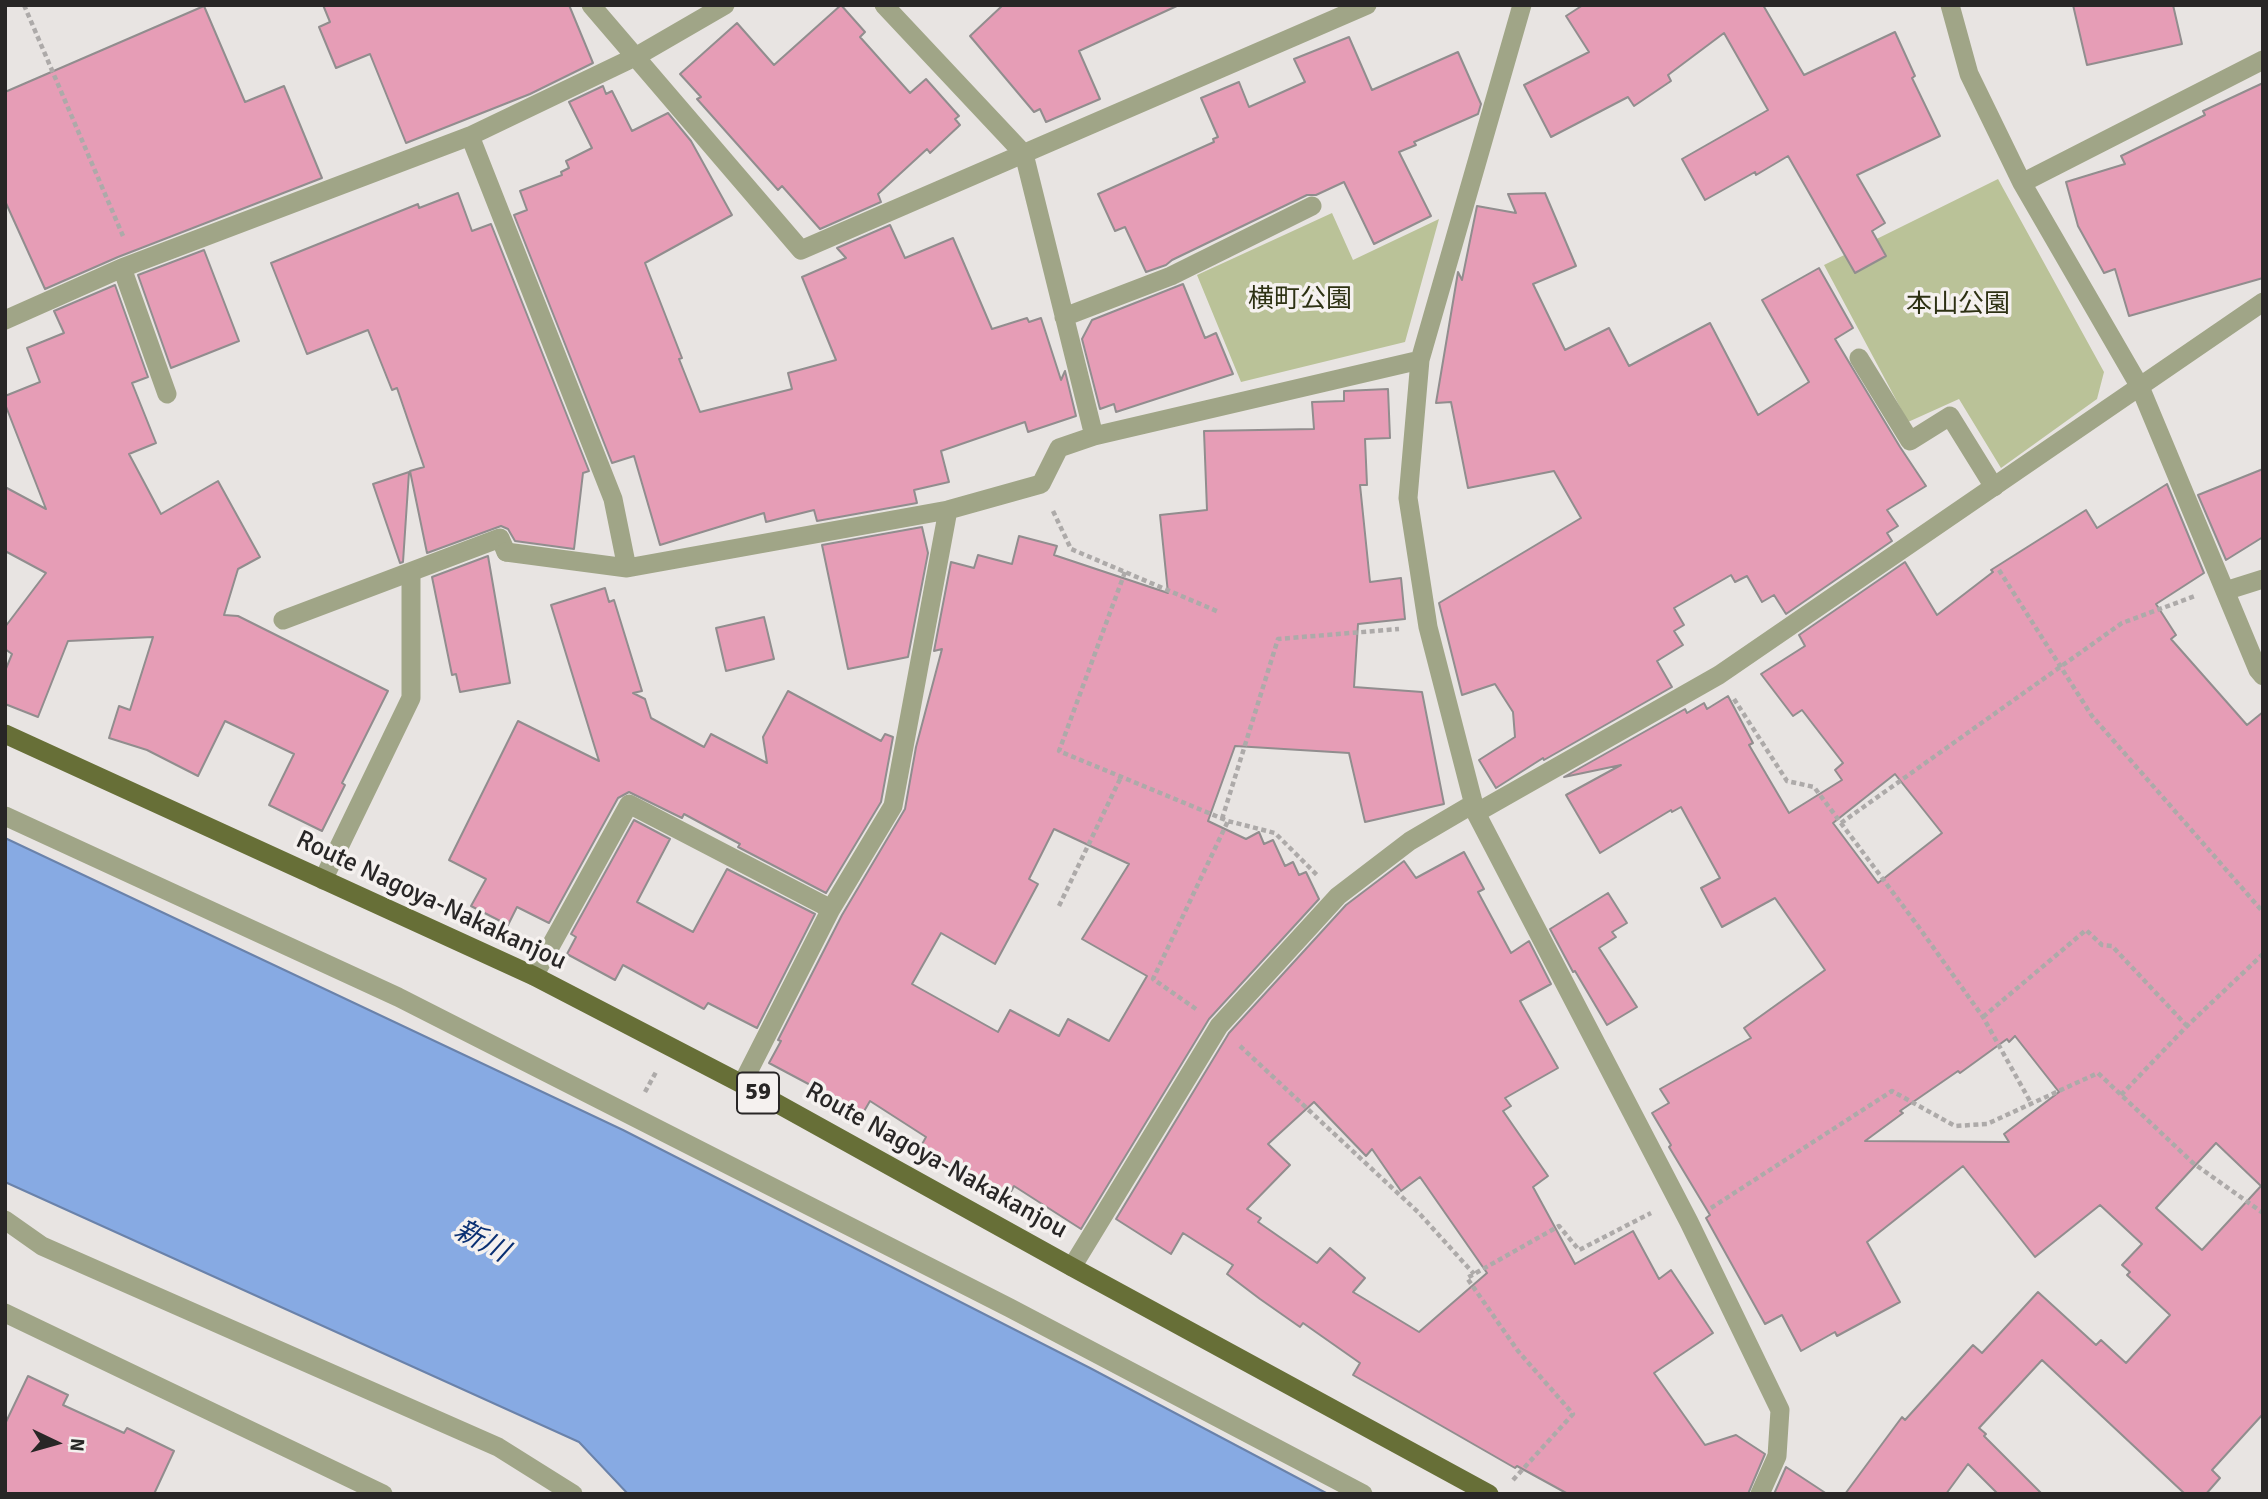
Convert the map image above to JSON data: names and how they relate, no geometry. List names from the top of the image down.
{
  "streets": {
    "main road": ["Route Nagoya-Nakakanjou", "59"]
  },
  "water": ["新川"],
  "parks": ["横町公園", "本山公園"],
  "north": "right"
}
